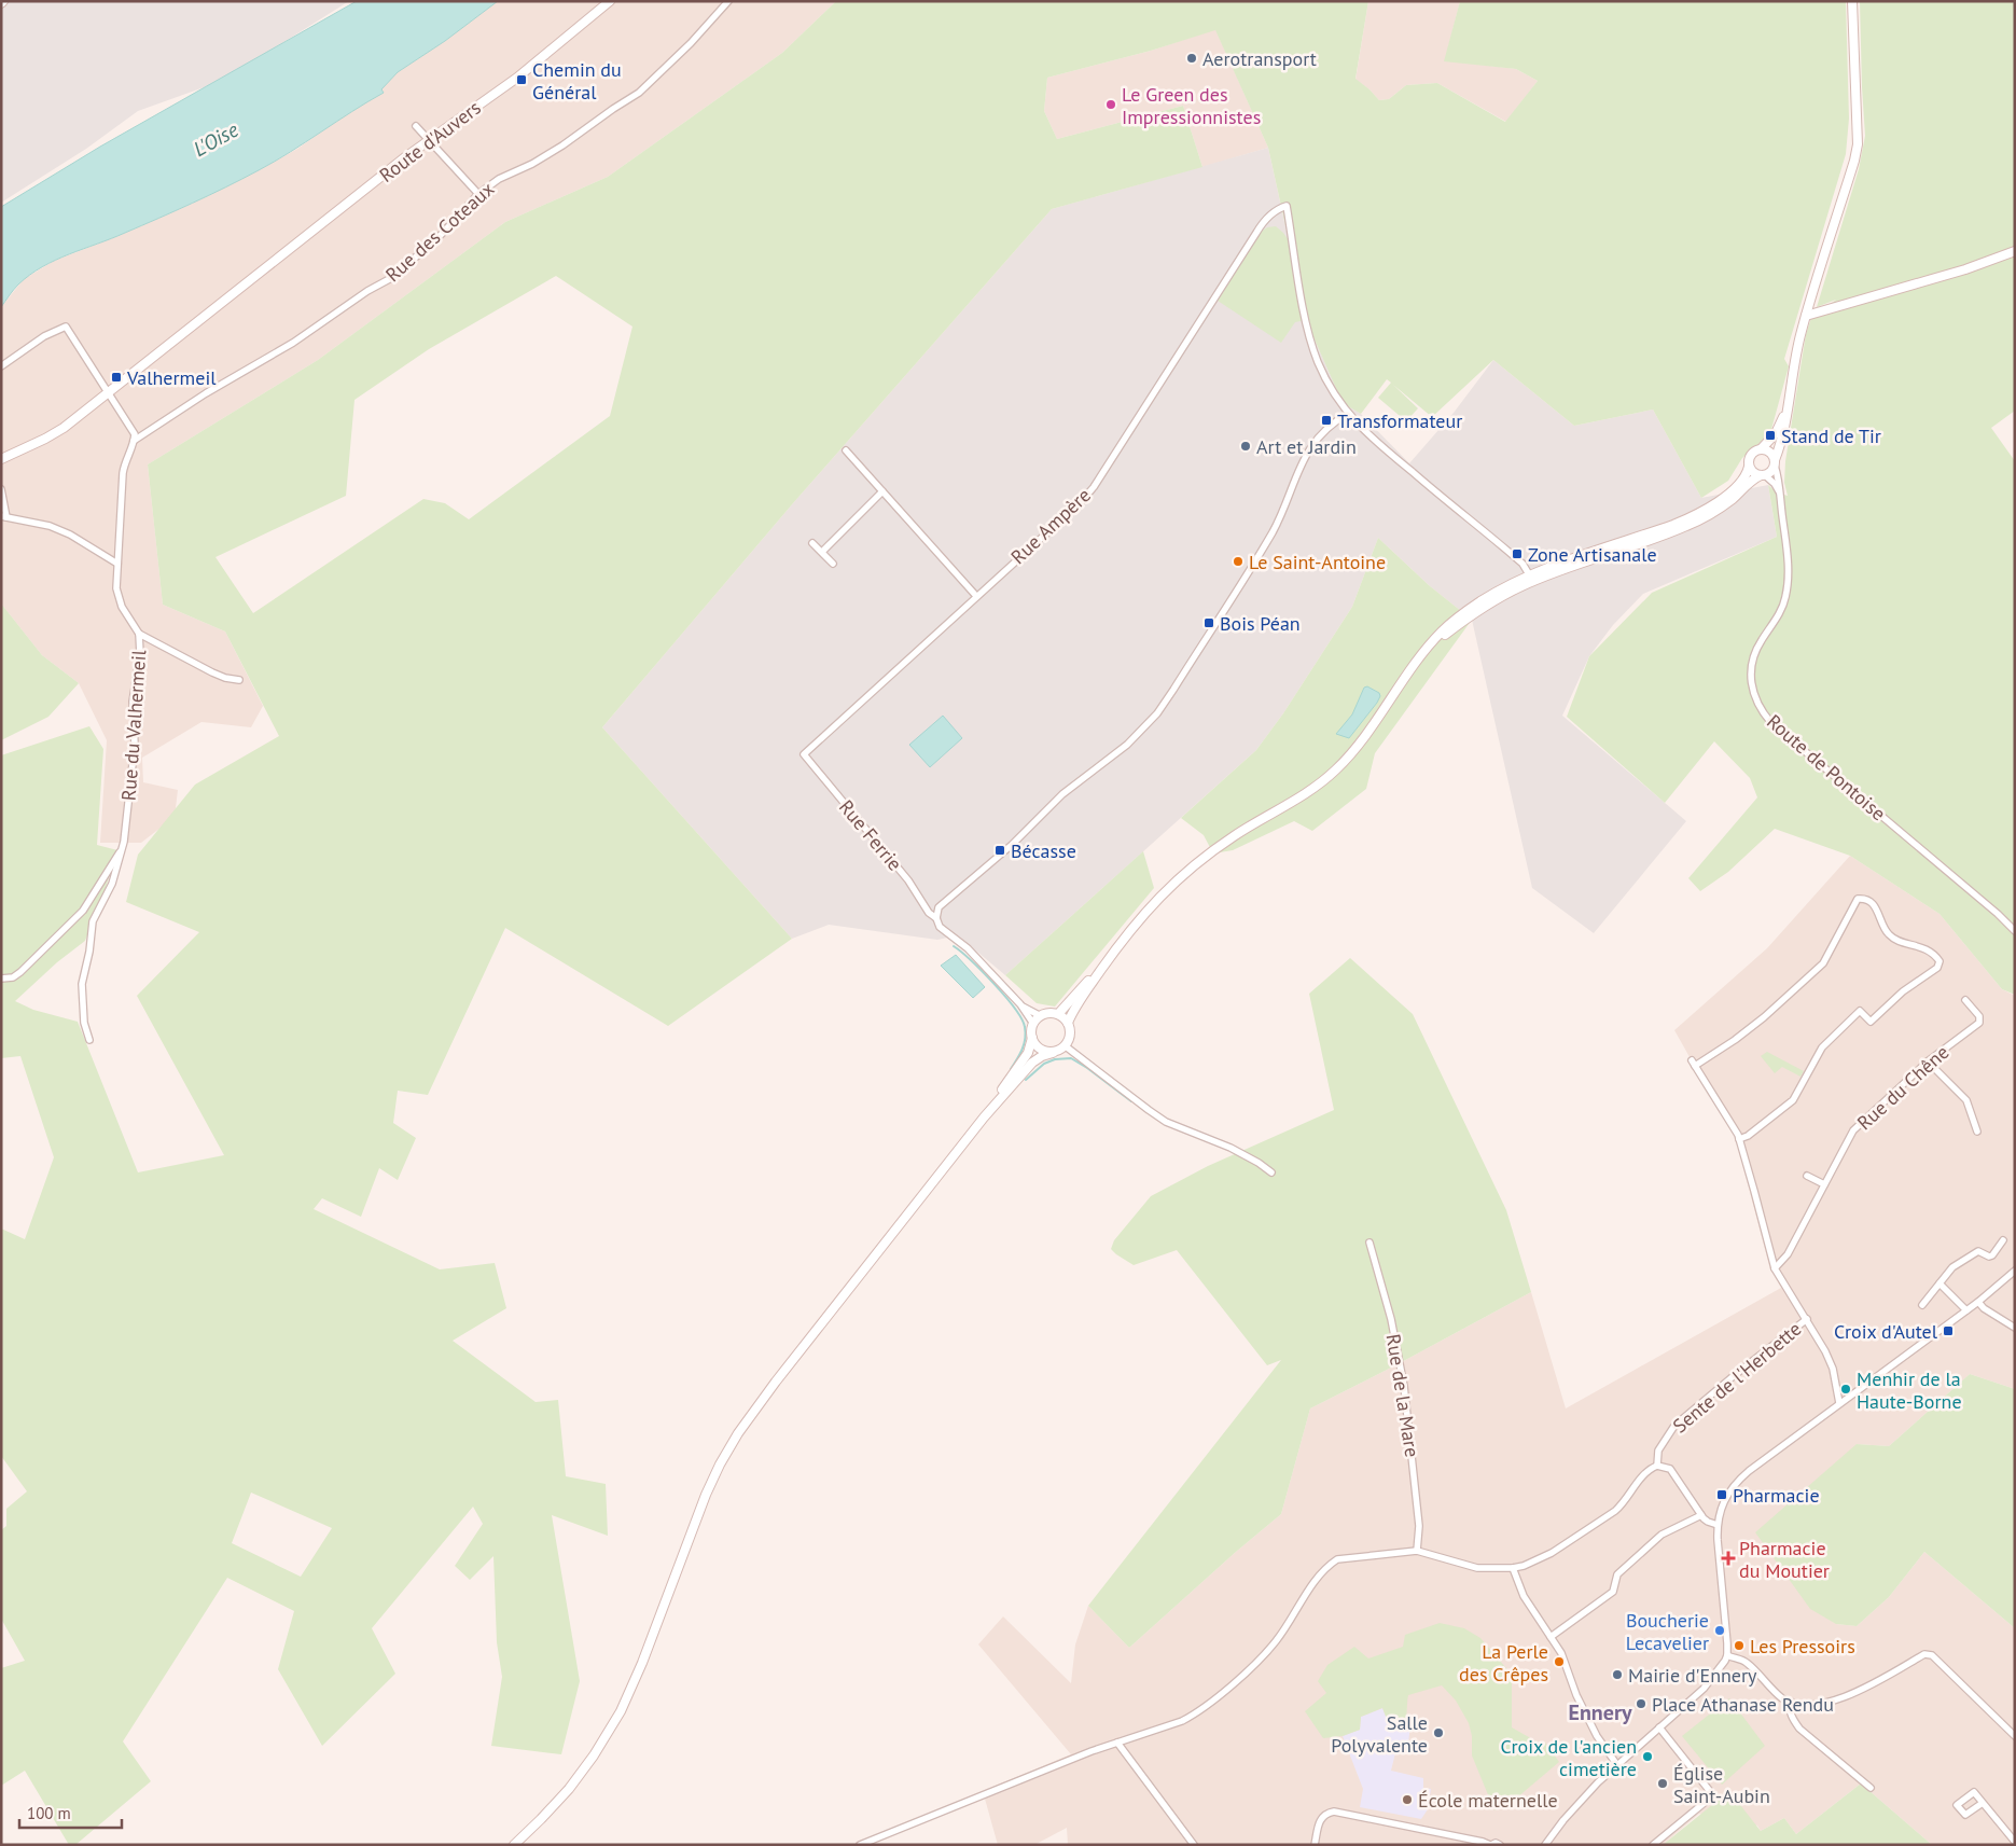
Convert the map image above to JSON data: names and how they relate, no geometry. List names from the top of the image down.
{
  "streets": {
    "main road": ["Route d'Auvers"],
    "street": [
      "Rue des Coteaux",
      "Rue Ampère",
      "Rue du Valhermeil",
      "Route de Pontoise",
      "Rue Ferrie",
      "Rue du Chêne",
      "Sente de l'Herbette",
      "Rue de la Mare"
    ]
  },
  "crossings": [
    ["Rue des Coteaux", "Rue du Valhermeil"],
    ["Rue Ampère", "Rue Ferrie"]
  ],
  "districts": ["Ennery"],
  "water": ["L'Oise"],
  "places": {
    "other": [
      "Aerotransport",
      "Le Green des Impressionnistes",
      "Art et Jardin",
      "Le Saint-Antoine",
      "Menhir de la Haute-Borne",
      "Boucherie Lecavelier",
      "Les Pressoirs",
      "La Perle des Crêpes",
      "Mairie d'Ennery",
      "Place Athanase Rendu",
      "Salle Polyvalente",
      "Croix de l'ancien cimetière",
      "Église Saint-Aubin",
      "École maternelle"
    ],
    "transit": [
      "Chemin du Général",
      "Valhermeil",
      "Transformateur",
      "Stand de Tir",
      "Zone Artisanale",
      "Bois Péan",
      "Bécasse",
      "Croix d'Autel",
      "Pharmacie"
    ],
    "health": ["Pharmacie du Moutier"]
  },
  "scale_bar": "100 m"
}
